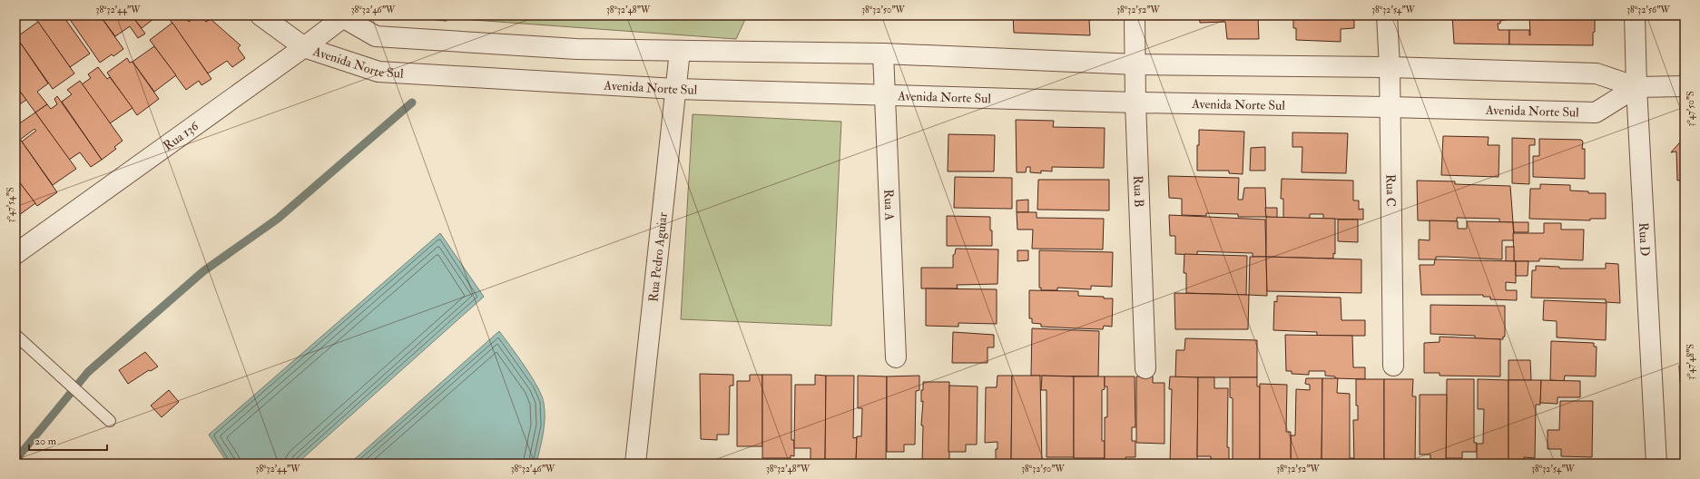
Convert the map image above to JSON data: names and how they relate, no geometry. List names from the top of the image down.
{
  "streets": {
    "street": [
      "Avenida Norte Sul",
      "Rua 136",
      "Rua C",
      "Rua B",
      "Rua A",
      "Rua D",
      "Rua Pedro Aguiar"
    ]
  },
  "crossings": [
    ["Avenida Norte Sul", "Rua 136"],
    ["Avenida Norte Sul", "Rua C"],
    ["Avenida Norte Sul", "Rua B"],
    ["Avenida Norte Sul", "Rua A"],
    ["Avenida Norte Sul", "Rua D"],
    ["Avenida Norte Sul", "Rua Pedro Aguiar"]
  ],
  "scale_bar": "20 m",
  "coordinates": [
    "38°32'44\"W",
    "38°32'46\"W",
    "38°32'48\"W",
    "38°32'50\"W",
    "38°32'52\"W",
    "38°32'54\"W",
    "38°32'56\"W",
    "3°47'50\"S",
    "3°47'54\"S",
    "3°47'48\"S"
  ]
}
